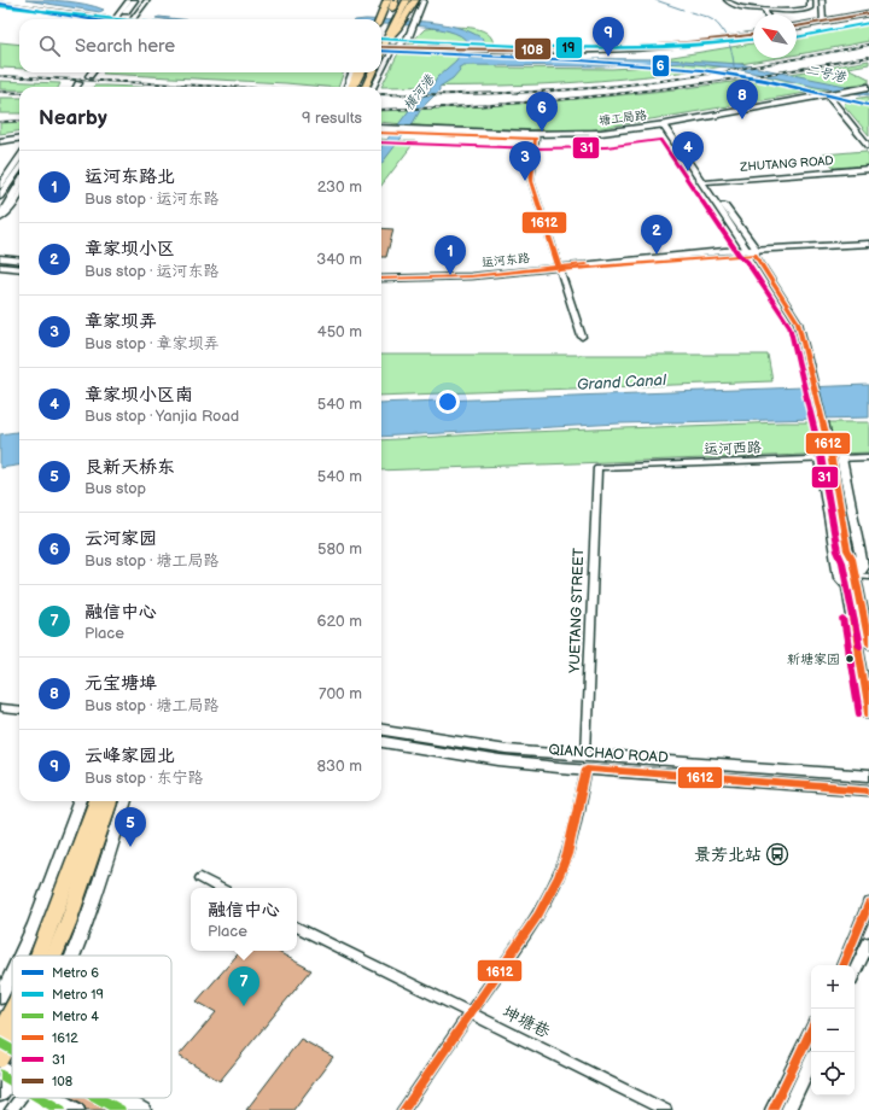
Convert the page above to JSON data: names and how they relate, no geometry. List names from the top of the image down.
{
  "streets": {
    "main road": ["塘工局路", "运河东路", "QIANCHAO ROAD"],
    "street": [
      "ZHUTANG ROAD",
      "运河西路",
      "YUETANG STREET",
      "坤塘巷"
    ]
  },
  "crossings": [
    ["运河西路", "YUETANG STREET"],
    ["YUETANG STREET", "QIANCHAO ROAD"]
  ],
  "water": ["二号港", "横河港", "Grand Canal"],
  "places": {
    "other": ["新塘家园"],
    "bus stop": ["景芳北站"]
  },
  "lines": [
    "metro line 6",
    "transit line 108",
    "metro line 19",
    "transit line 1612",
    "transit line 31",
    "metro line 4"
  ],
  "legend": [
    "Metro 6",
    "Metro 19",
    "Metro 4",
    "1612",
    "31",
    "108"
  ],
  "north": "top left",
  "page": {
    "pins": [
      "9",
      "8",
      "6",
      "4",
      "3",
      "2",
      "1",
      "5",
      "7"
    ],
    "search": "Search here",
    "heading": ["Nearby", "9 results"],
    "list": [
      {
        "mark": "1",
        "name": "运河东路北",
        "note": "Bus stop · 运河东路",
        "value": "230 m"
      },
      {
        "mark": "2",
        "name": "章家坝小区",
        "note": "Bus stop · 运河东路",
        "value": "340 m"
      },
      {
        "mark": "3",
        "name": "章家坝弄",
        "note": "Bus stop · 章家坝弄",
        "value": "450 m"
      },
      {
        "mark": "4",
        "name": "章家坝小区南",
        "note": "Bus stop · Yanjia Road",
        "value": "540 m"
      },
      {
        "mark": "5",
        "name": "艮新天桥东",
        "note": "Bus stop",
        "value": "540 m"
      },
      {
        "mark": "6",
        "name": "云河家园",
        "note": "Bus stop · 塘工局路",
        "value": "580 m"
      },
      {
        "mark": "7",
        "name": "融信中心",
        "note": "Place",
        "value": "620 m"
      },
      {
        "mark": "8",
        "name": "元宝塘埠",
        "note": "Bus stop · 塘工局路",
        "value": "700 m"
      },
      {
        "mark": "9",
        "name": "云峰家园北",
        "note": "Bus stop · 东宁路",
        "value": "830 m"
      }
    ],
    "popup": ["融信中心", "Place"],
    "map_buttons": ["+", "−"]
  }
}
